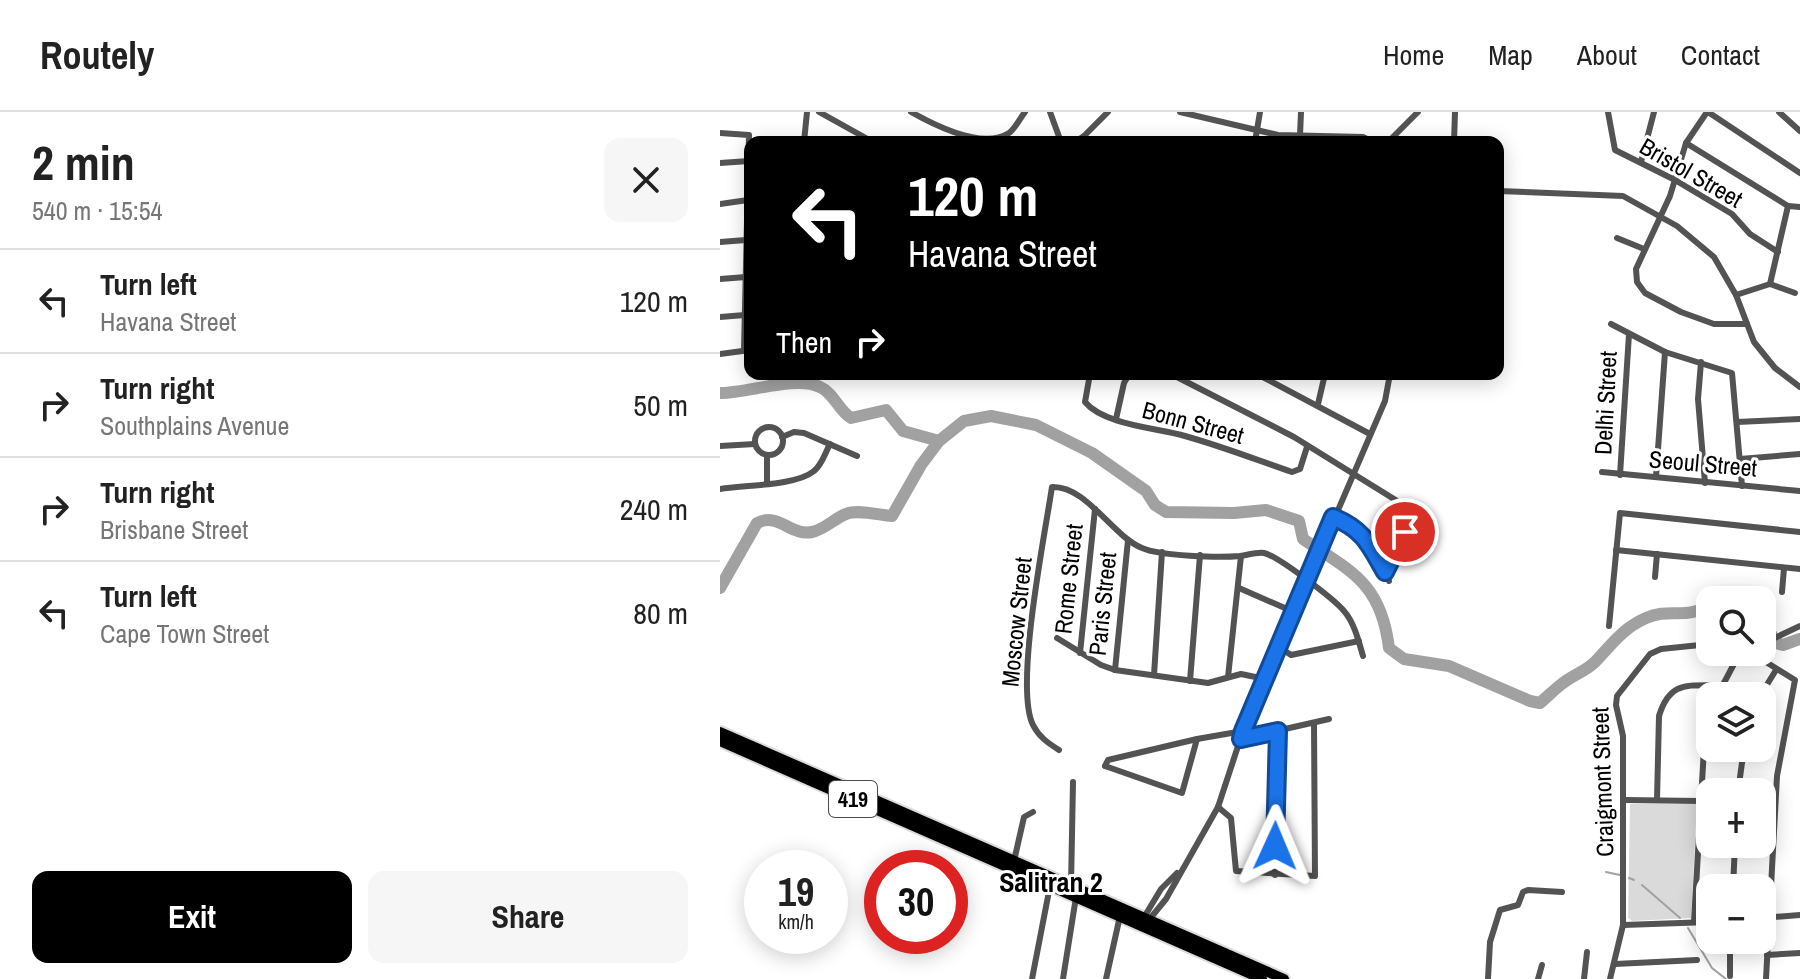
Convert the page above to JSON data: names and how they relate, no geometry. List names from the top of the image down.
{
  "streets": {
    "highway": ["419"],
    "street": [
      "Bristol Street",
      "Delhi Street",
      "Bonn Street",
      "Seoul Street",
      "Rome Street",
      "Paris Street",
      "Moscow Street",
      "Craigmont Street"
    ]
  },
  "crossings": [
    ["Delhi Street", "Seoul Street"],
    ["Rome Street", "Moscow Street"]
  ],
  "districts": ["Salitran 2"],
  "page": {
    "header": "Routely",
    "nav": [
      "Home",
      "Map",
      "About",
      "Contact"
    ],
    "heading": ["2 min", "540 m · 15:54"],
    "turn": ["120 m", "Havana Street"],
    "list": [
      {
        "name": "Turn left",
        "note": "Havana Street",
        "value": "120 m"
      },
      {
        "name": "Turn right",
        "note": "Southplains Avenue",
        "value": "50 m"
      },
      {
        "name": "Turn right",
        "note": "Brisbane Street",
        "value": "240 m"
      },
      {
        "name": "Turn left",
        "note": "Cape Town Street",
        "value": "80 m"
      }
    ],
    "then": "Then",
    "map_buttons": ["+", "−"],
    "speed": "19 km/h",
    "limit": "30",
    "buttons": ["Exit", "Share"]
  }
}
